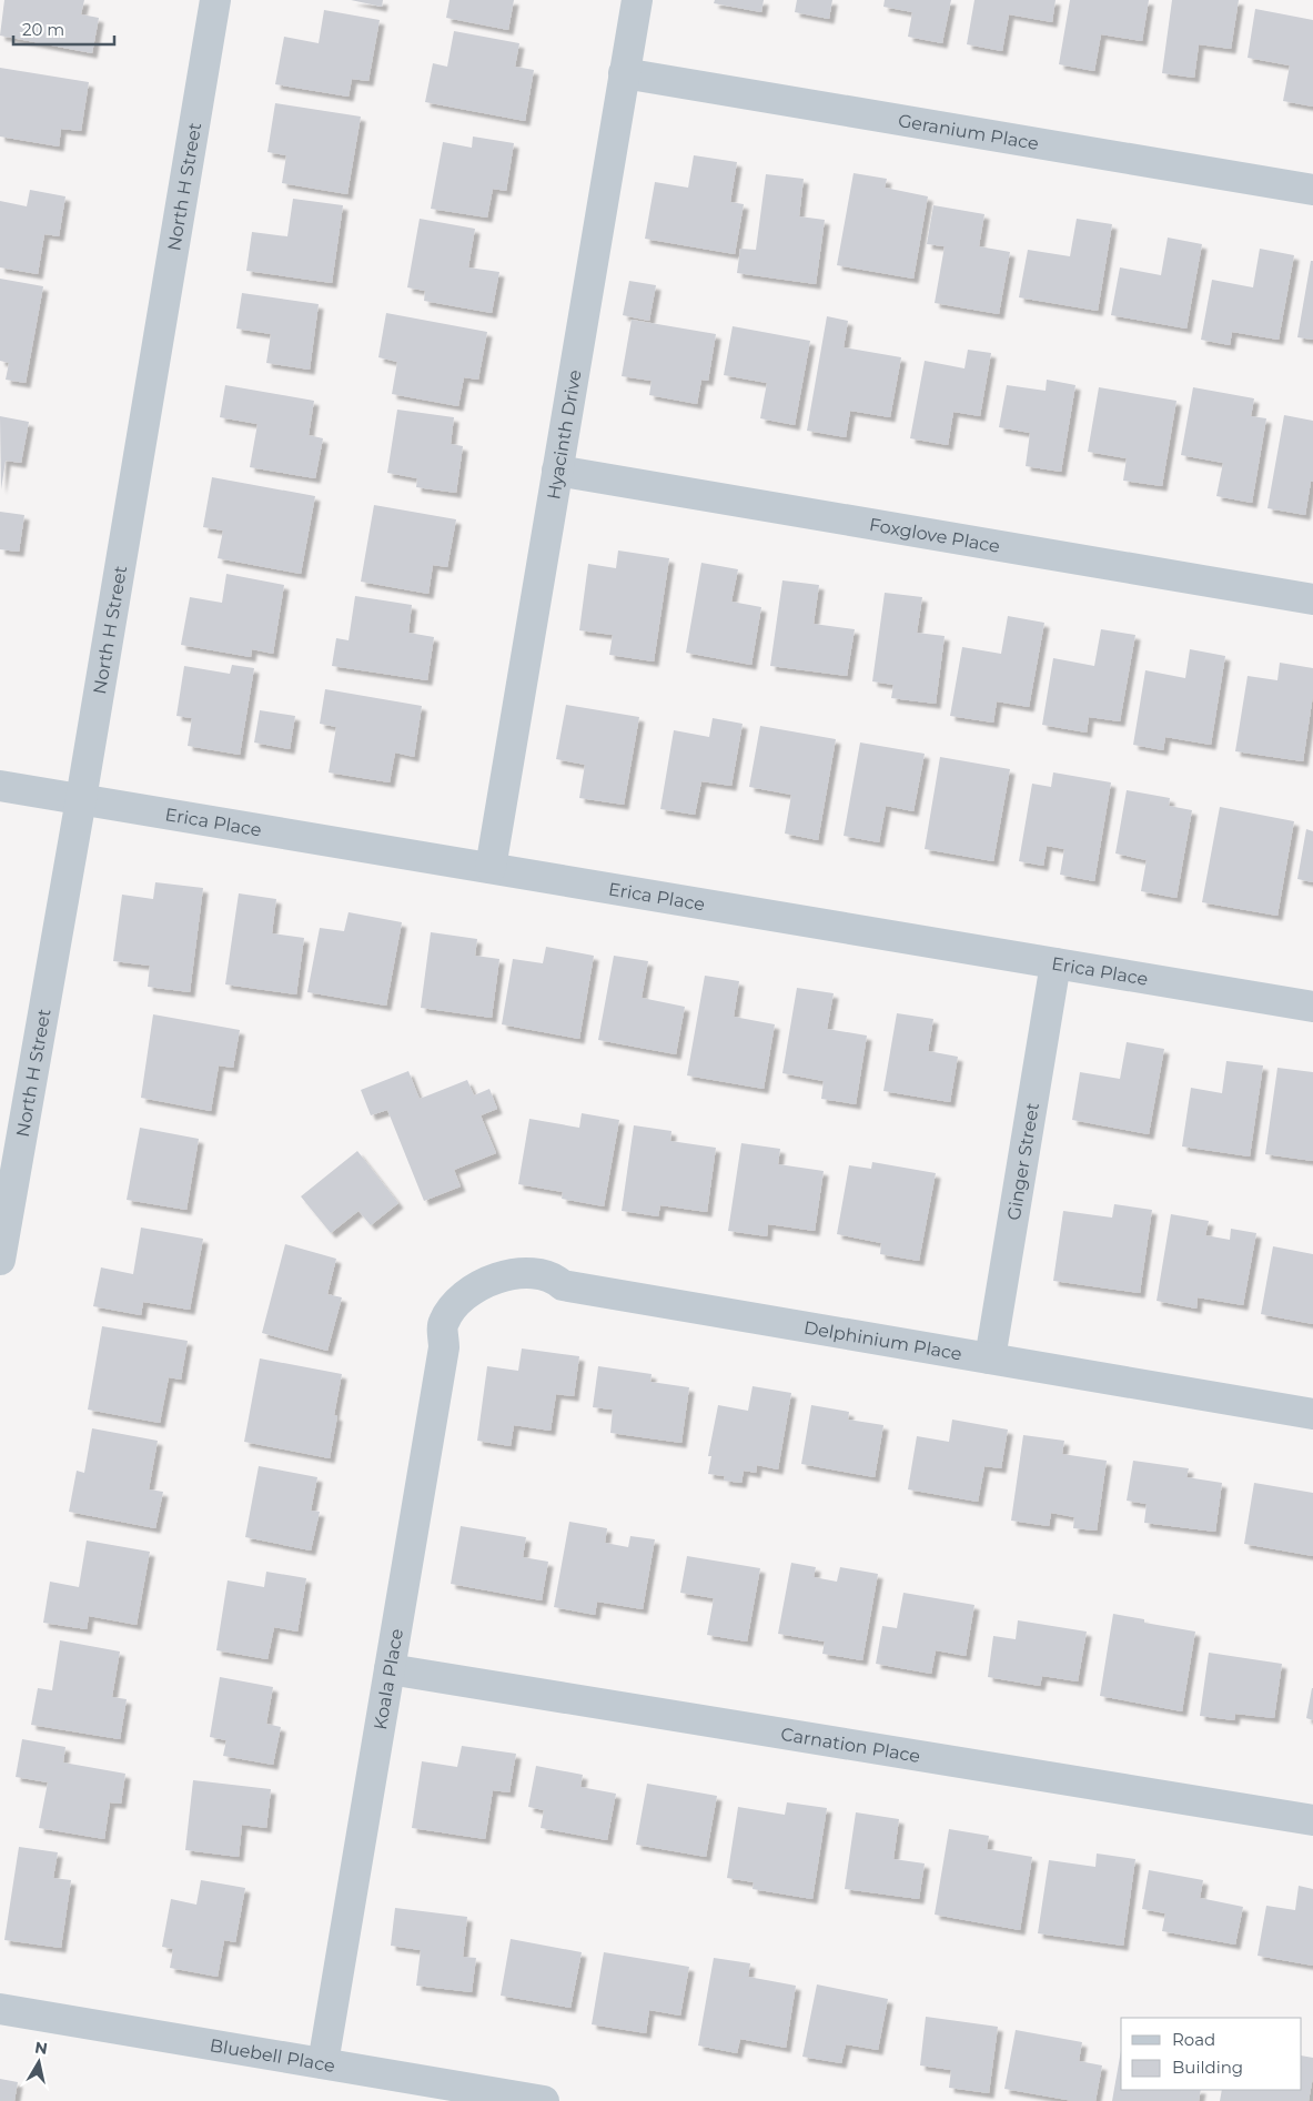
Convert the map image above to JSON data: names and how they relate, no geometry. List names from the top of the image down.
{
  "streets": {
    "street": [
      "Geranium Place",
      "North H Street",
      "Hyacinth Drive",
      "Foxglove Place",
      "Erica Place",
      "Ginger Street",
      "Delphinium Place",
      "Koala Place",
      "Carnation Place",
      "Bluebell Place"
    ]
  },
  "crossings": [
    ["Geranium Place", "Hyacinth Drive"],
    ["North H Street", "Erica Place"],
    ["Hyacinth Drive", "Foxglove Place"],
    ["Hyacinth Drive", "Erica Place"],
    ["Erica Place", "Ginger Street"],
    ["Ginger Street", "Delphinium Place"],
    ["Delphinium Place", "Koala Place"],
    ["Koala Place", "Carnation Place"],
    ["Koala Place", "Bluebell Place"]
  ],
  "legend": ["Road", "Building"],
  "scale_bar": "20 m",
  "north": "top"
}
